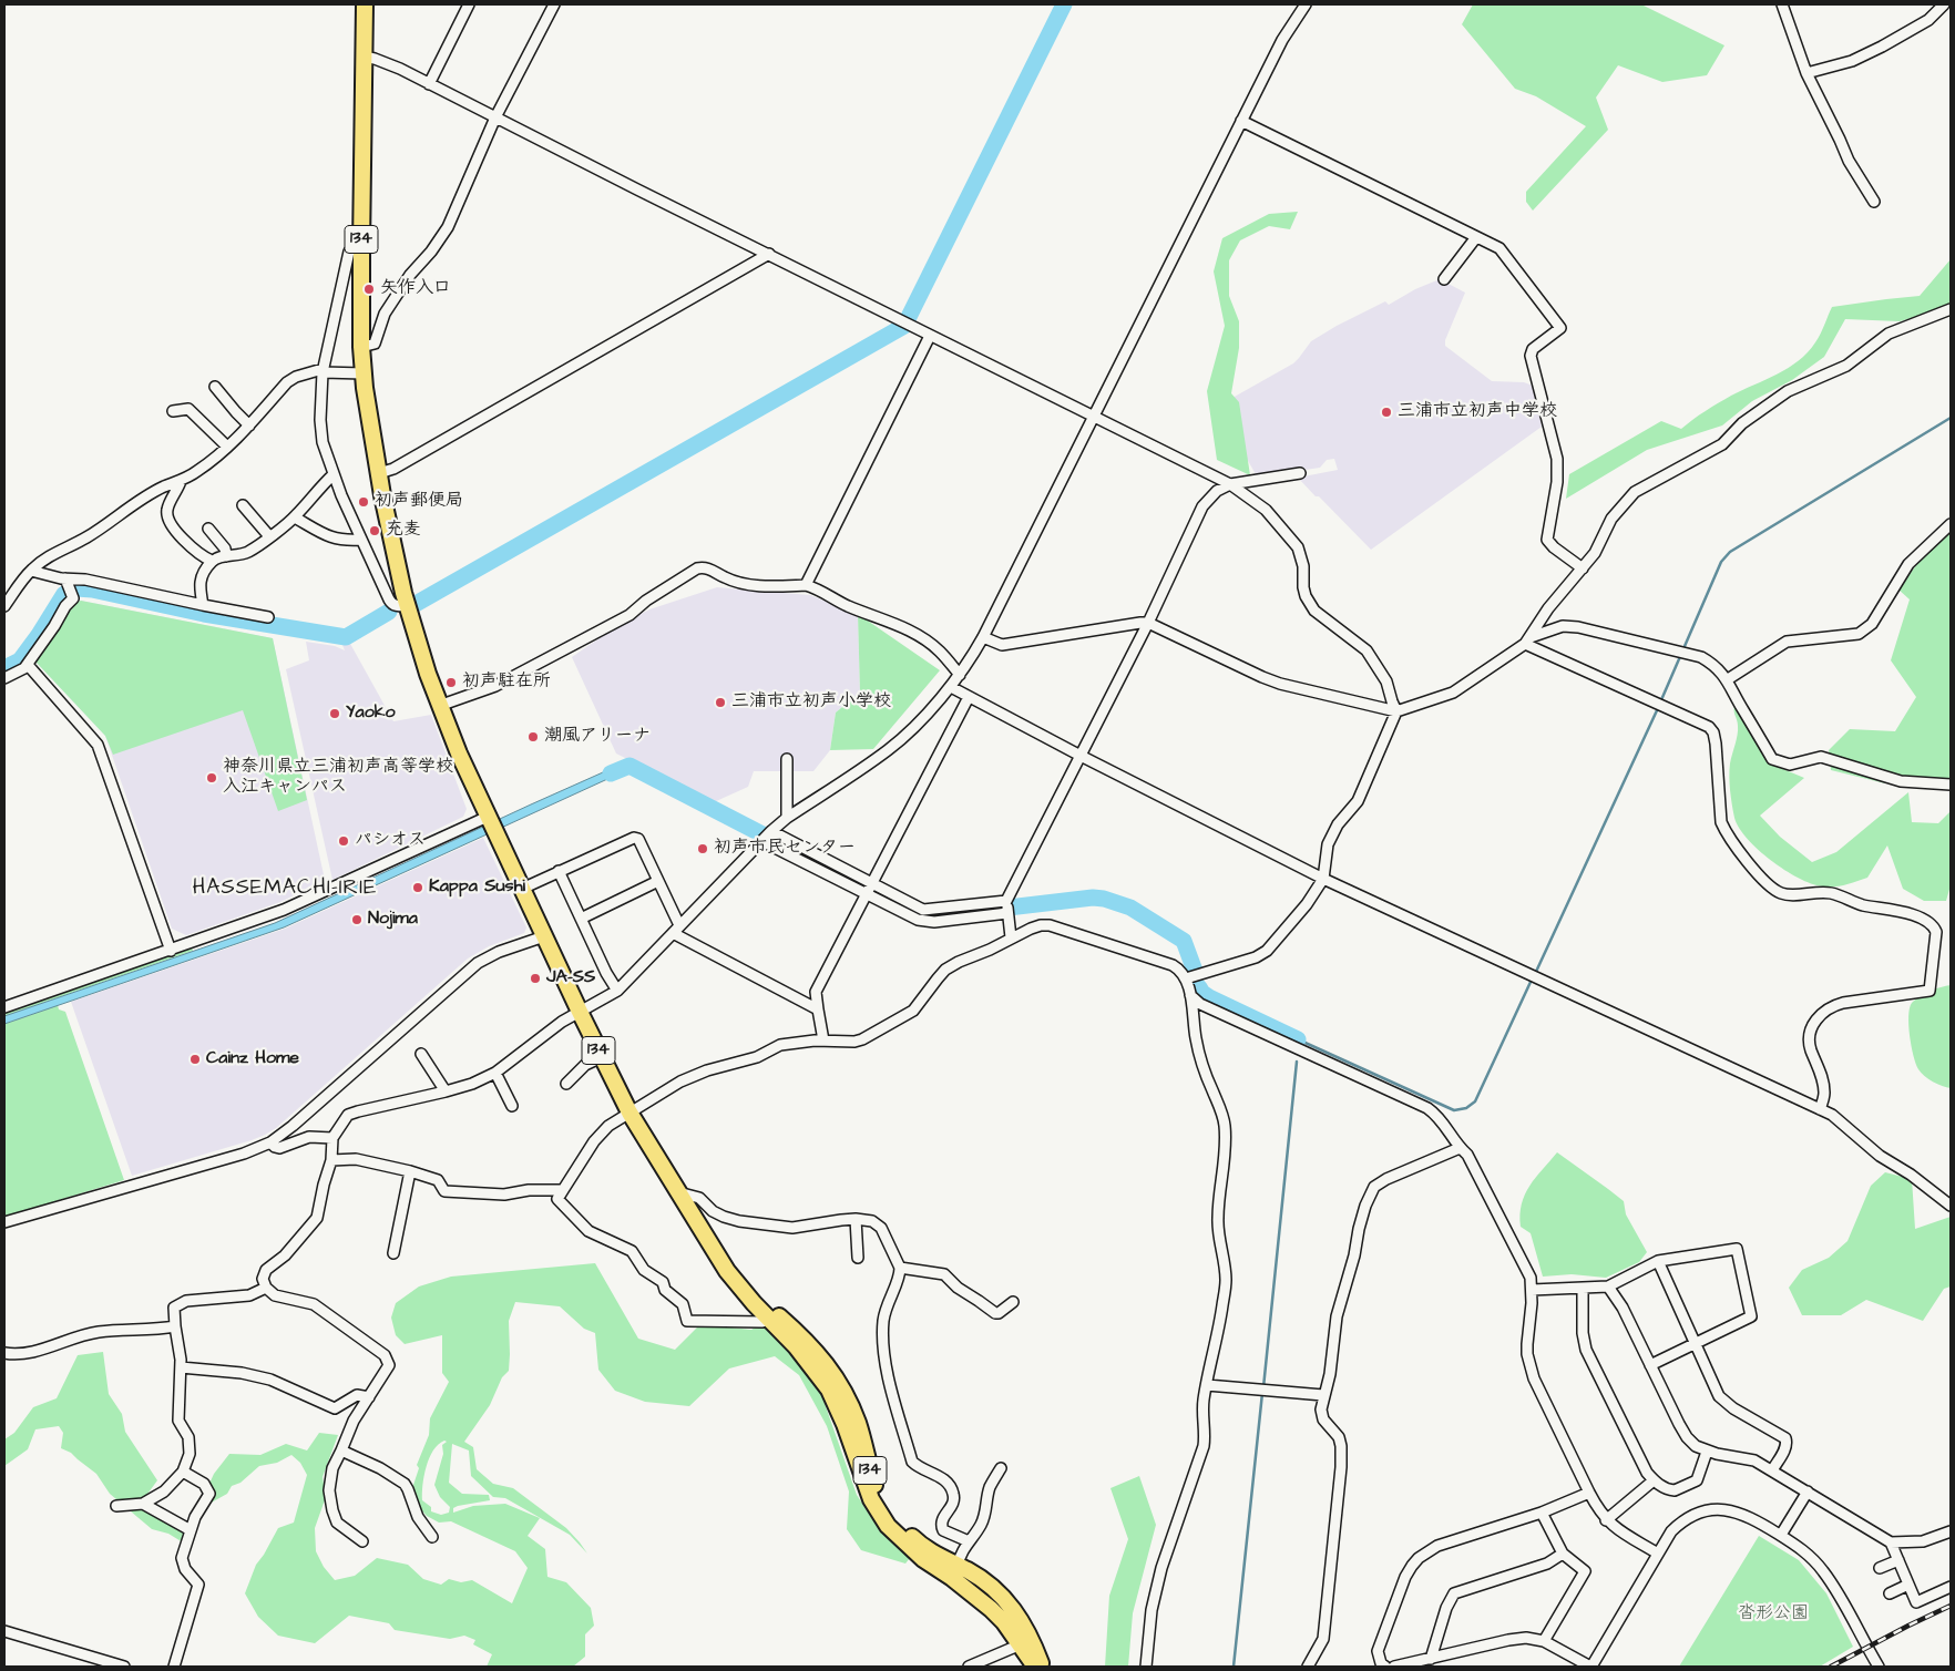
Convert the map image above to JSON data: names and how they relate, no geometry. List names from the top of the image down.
{
  "streets": {
    "highway": ["134"]
  },
  "districts": ["HASSEMACHI-IRIE"],
  "parks": ["沓形公園"],
  "places": [
    "矢作入口",
    "三浦市立初声中学校",
    "初声郵便局",
    "充麦",
    "初声駐在所",
    "三浦市立初声小学校",
    "Yaoko",
    "潮風アリーナ",
    "神奈川県立三浦初声高等学校 入江キャンパス",
    "パシオス",
    "初声市民センター",
    "Kappa Sushi",
    "Nojima",
    "JA-SS",
    "Cainz Home"
  ]
}
